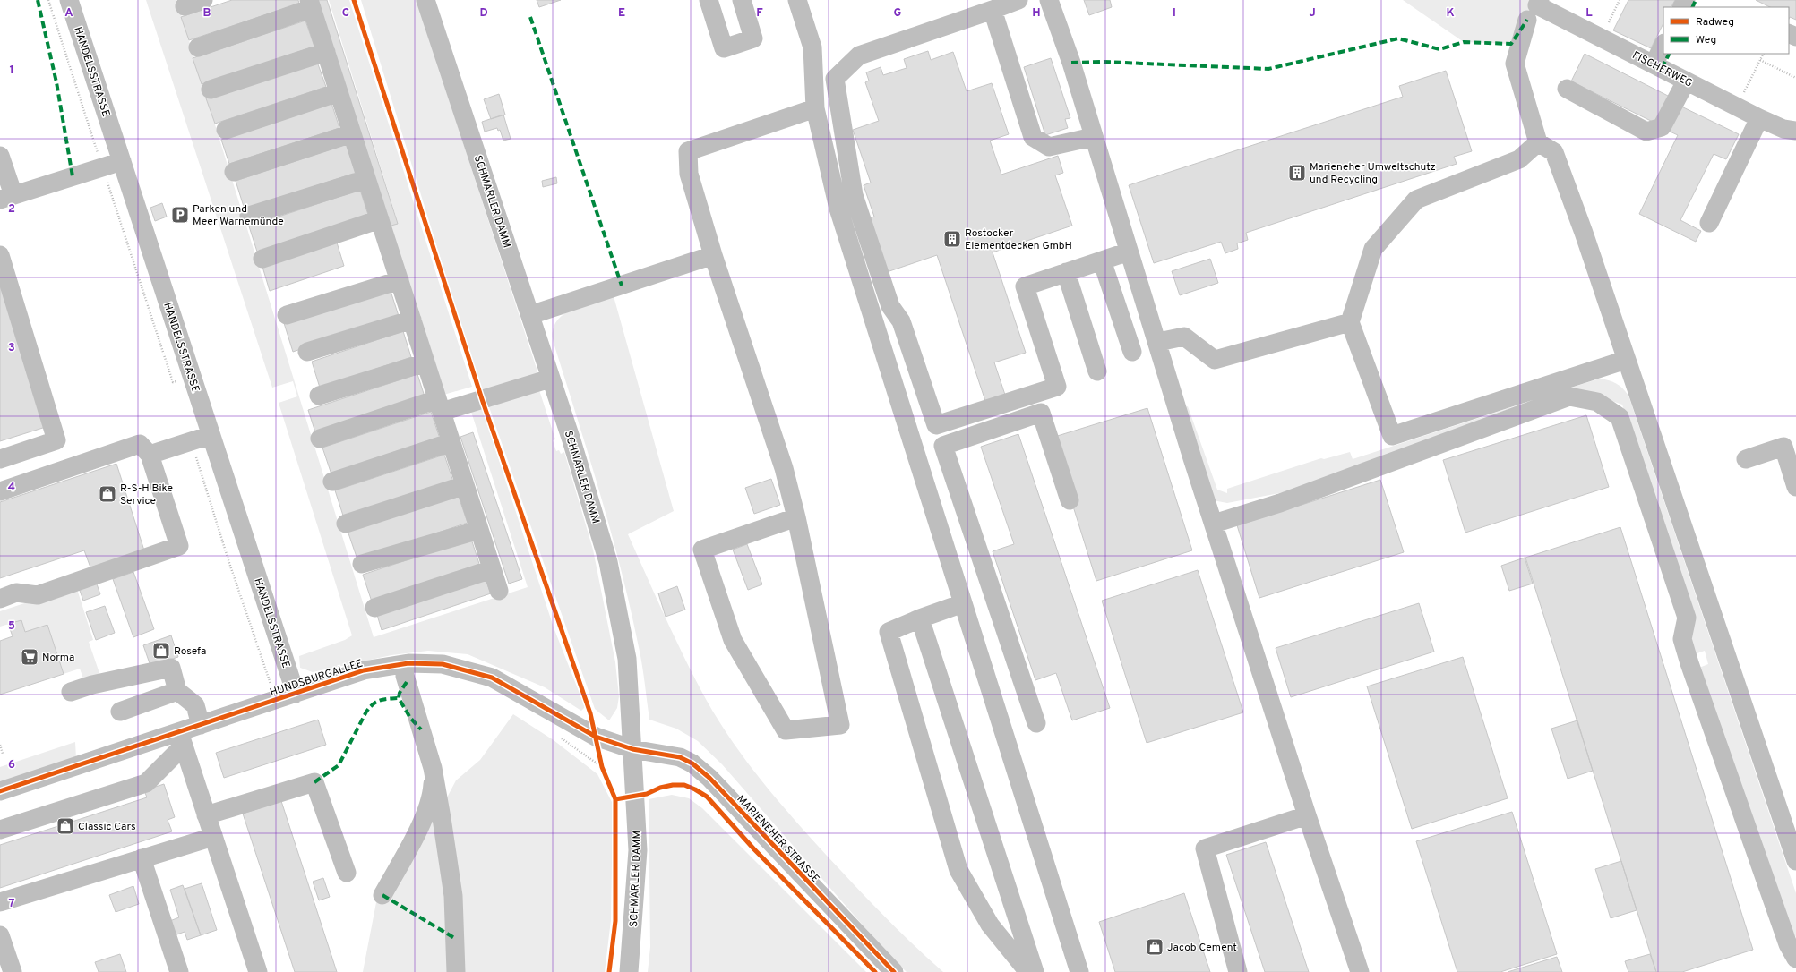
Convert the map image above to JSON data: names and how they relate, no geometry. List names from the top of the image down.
{
  "streets": {
    "street": [
      "FISCHERWEG",
      "HANDELSSTRASSE",
      "SCHMARLER DAMM",
      "HUNDSBURGALLEE",
      "MARIENEHER STRASSE"
    ]
  },
  "crossings": [
    ["HANDELSSTRASSE", "HUNDSBURGALLEE"],
    ["SCHMARLER DAMM", "HUNDSBURGALLEE"],
    ["SCHMARLER DAMM", "MARIENEHER STRASSE"],
    ["HUNDSBURGALLEE", "MARIENEHER STRASSE"]
  ],
  "places": {
    "building": ["Marieneher Umweltschutz und Recycling", "Rostocker Elementdecken GmbH"],
    "parking": ["Parken und Meer Warnemünde"],
    "shop": [
      "R-S-H Bike Service",
      "Rosefa",
      "Classic Cars",
      "Jacob Cement"
    ],
    "supermarket": ["Norma"]
  },
  "legend": ["Radweg", "Weg"],
  "grid": {
    "columns": [
      "A",
      "B",
      "C",
      "D",
      "E",
      "F",
      "G",
      "H",
      "I",
      "J",
      "K",
      "L"
    ],
    "rows": [
      "1",
      "2",
      "3",
      "4",
      "5",
      "6",
      "7"
    ]
  }
}
